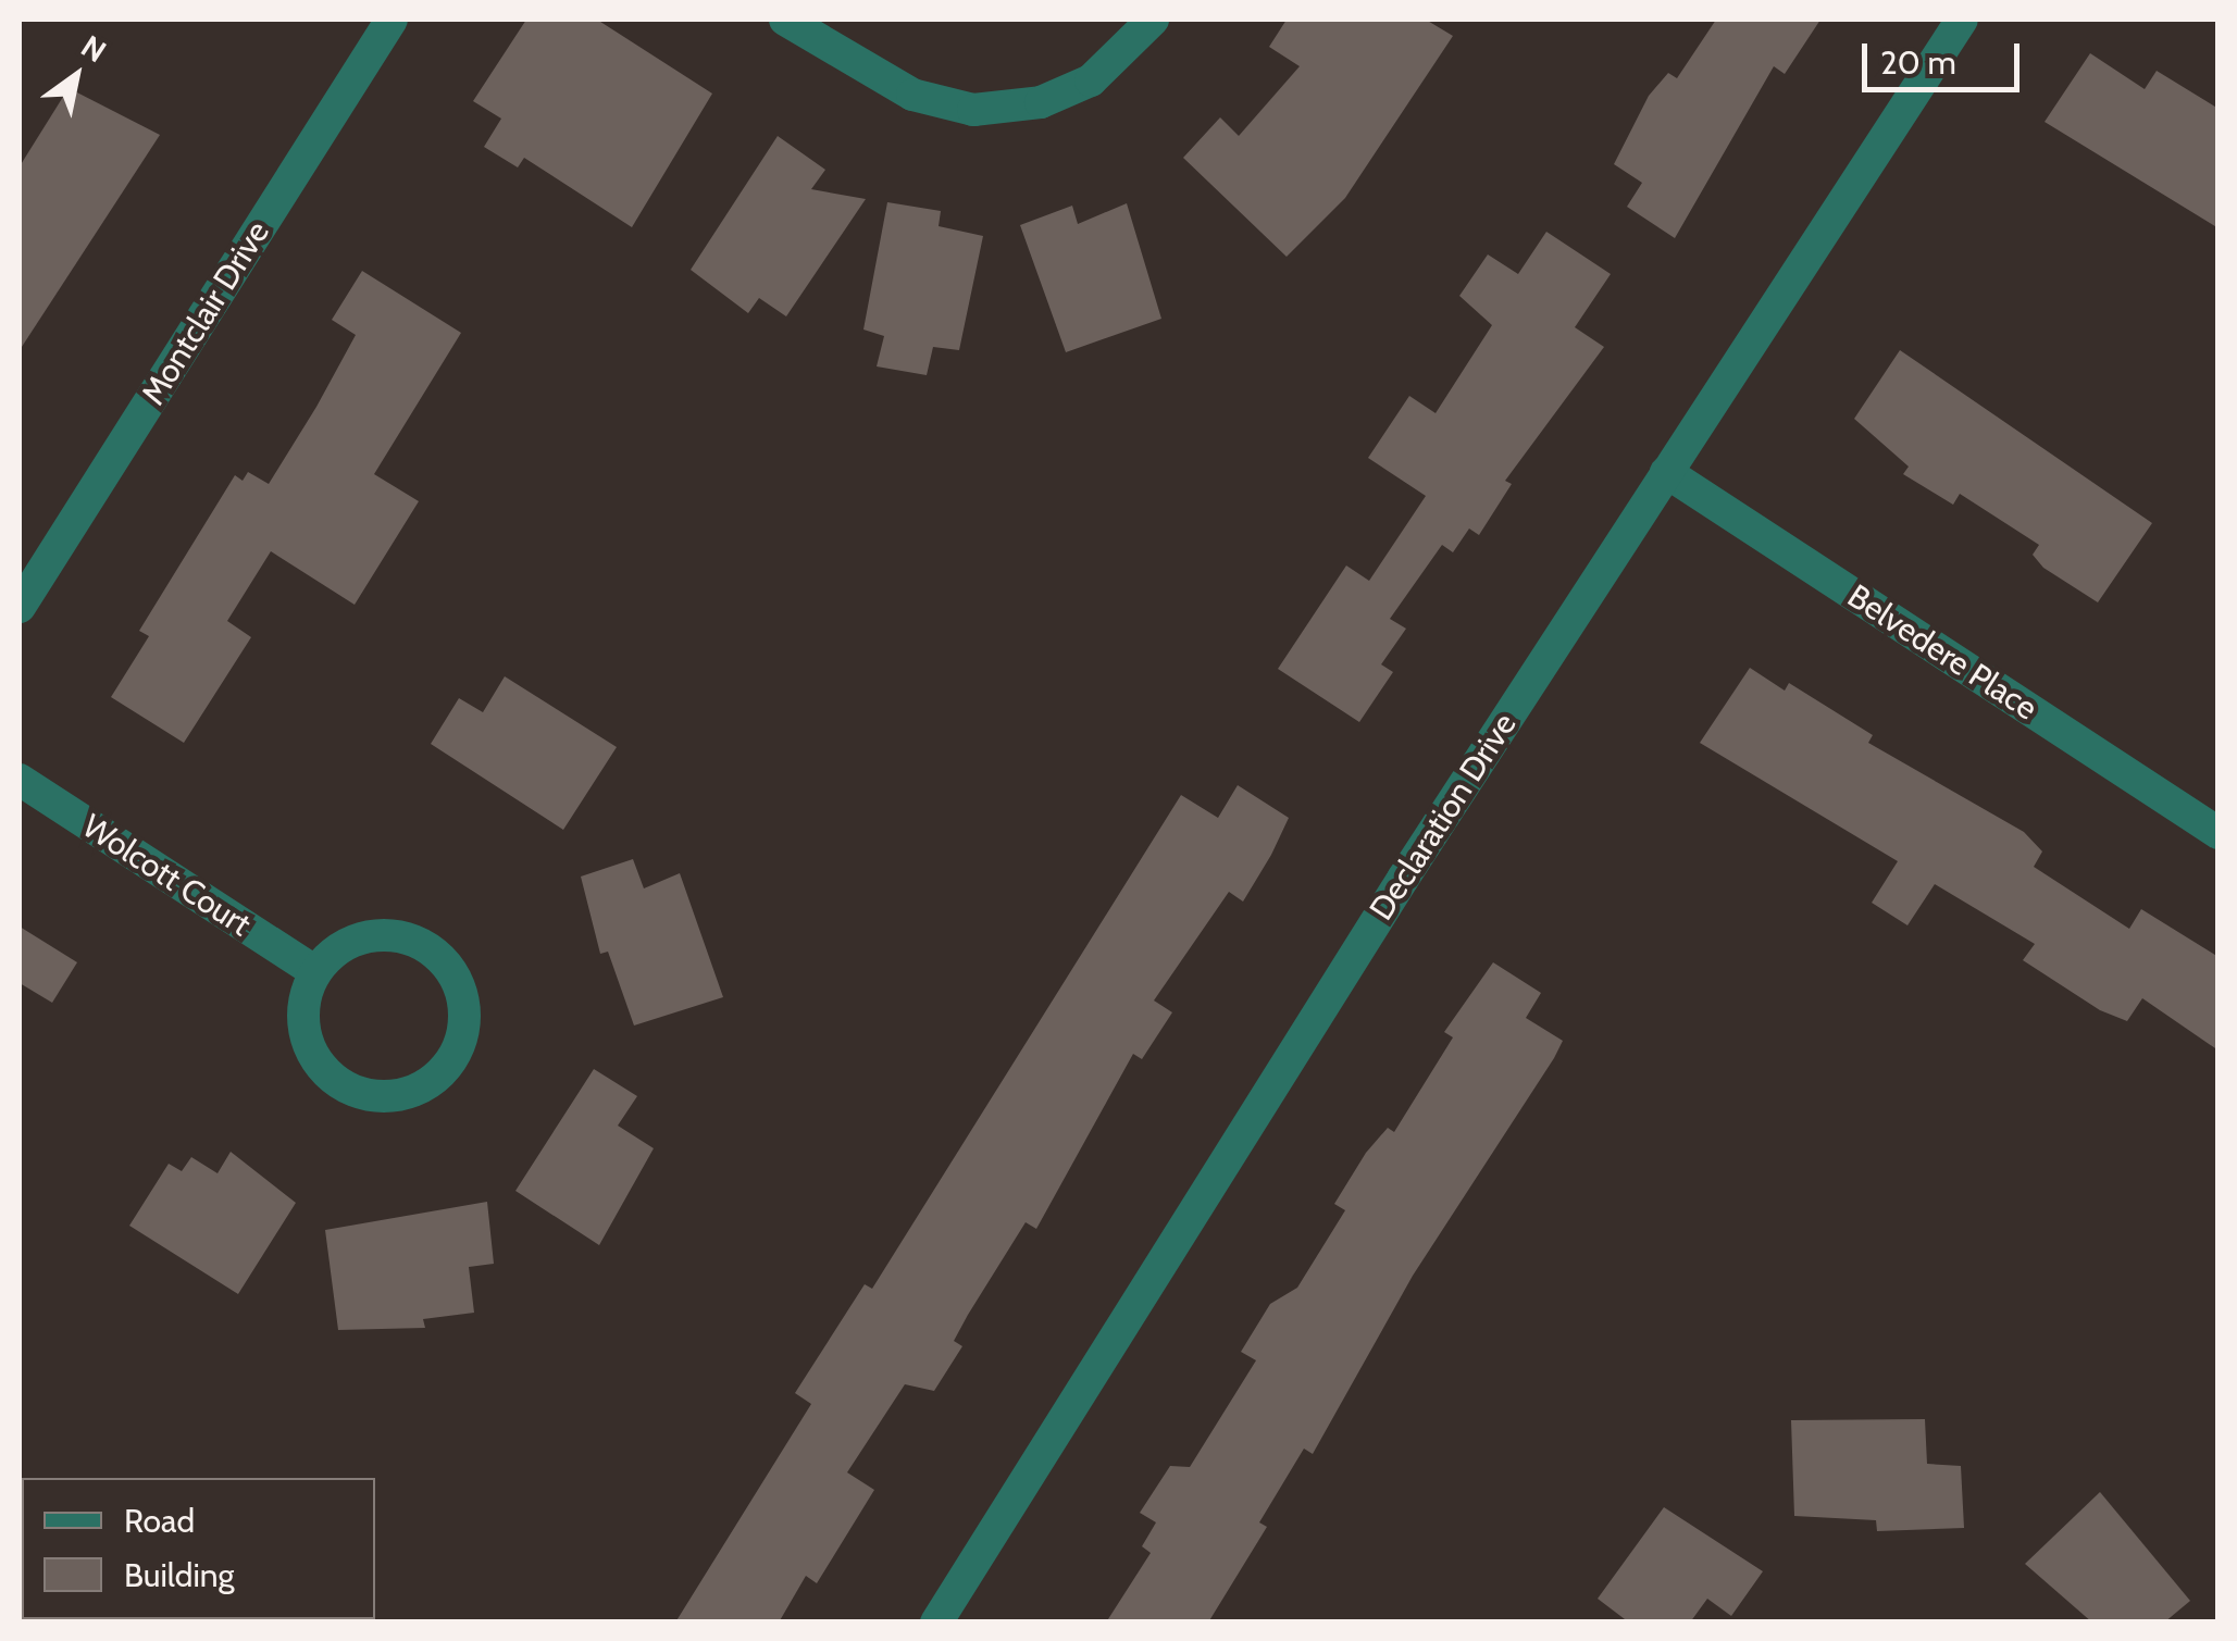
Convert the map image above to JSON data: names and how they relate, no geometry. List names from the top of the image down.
{
  "streets": {
    "street": [
      "Montclair Drive",
      "Belvedere Place",
      "Declaration Drive",
      "Wolcott Court"
    ]
  },
  "crossings": [
    ["Belvedere Place", "Declaration Drive"]
  ],
  "legend": ["Road", "Building"],
  "scale_bar": "20 m",
  "north": "top right"
}
